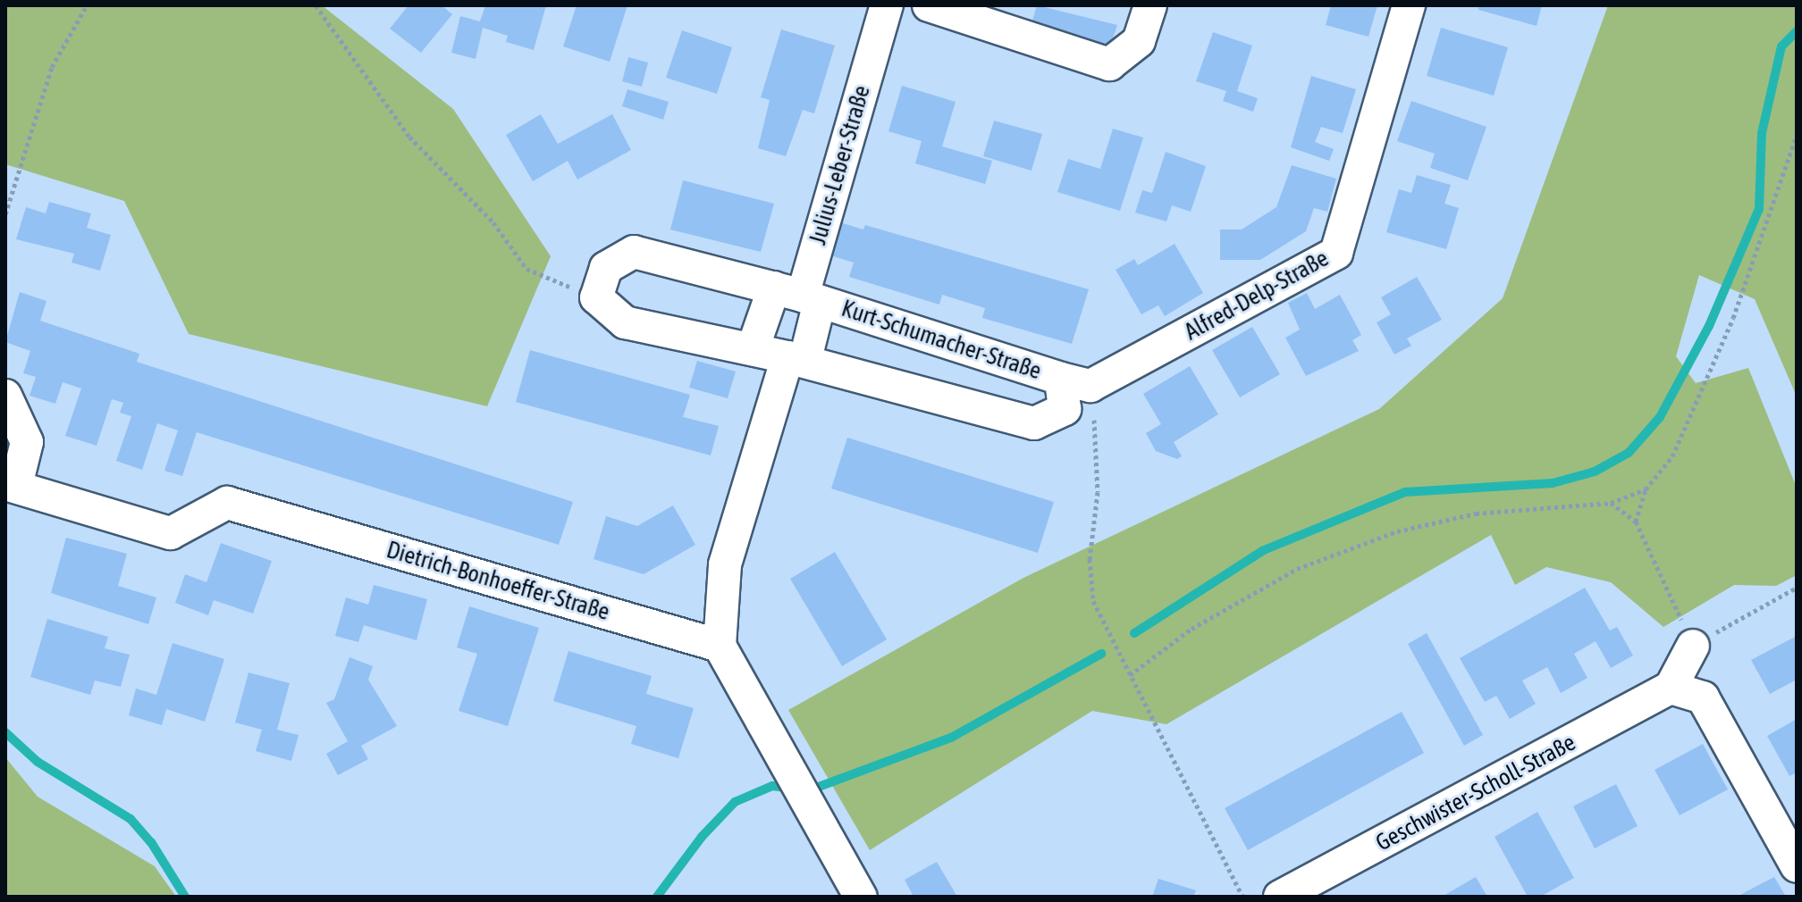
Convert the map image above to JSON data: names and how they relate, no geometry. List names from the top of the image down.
{
  "streets": {
    "street": [
      "Julius-Leber-Straße",
      "Alfred-Delp-Straße",
      "Kurt-Schumacher-Straße",
      "Dietrich-Bonhoeffer-Straße",
      "Geschwister-Scholl-Straße"
    ]
  },
  "crossings": [
    ["Julius-Leber-Straße", "Kurt-Schumacher-Straße"],
    ["Alfred-Delp-Straße", "Kurt-Schumacher-Straße"],
    ["Kurt-Schumacher-Straße", "Dietrich-Bonhoeffer-Straße"]
  ]
}
